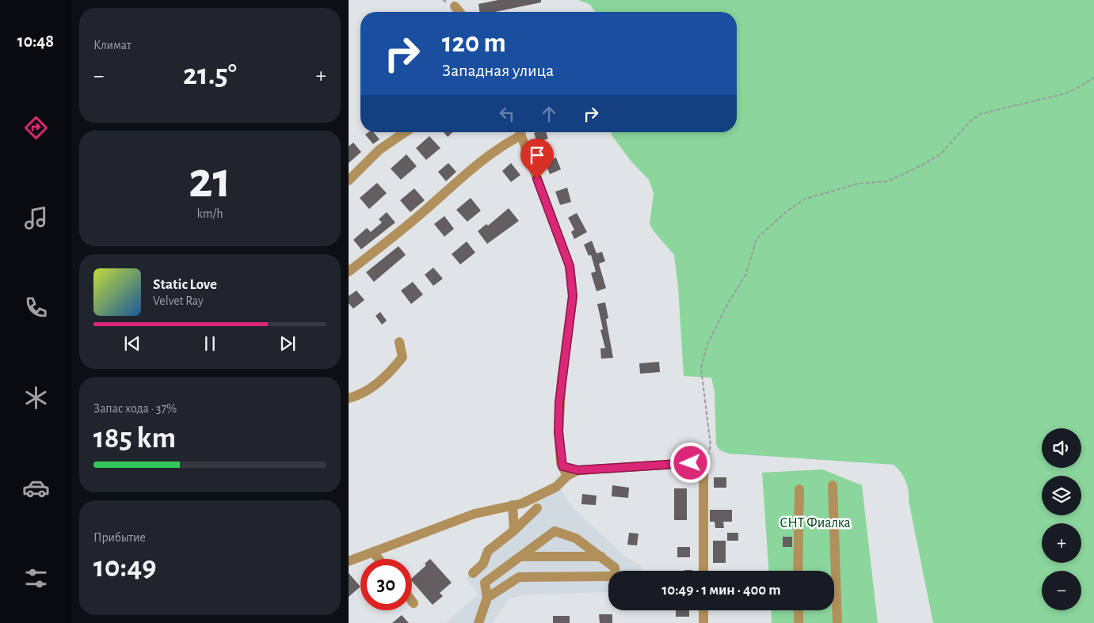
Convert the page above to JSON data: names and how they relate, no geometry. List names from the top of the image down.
{
  "parks": ["СНТ Фиалка"],
  "page": {
    "tabs": "10:48",
    "tile": [
      "Климат",
      ["21", "km/h"],
      ["Запас хода · 37%", "185 km"],
      ["Прибытие", "10:49"]
    ],
    "turn": ["120 m", "Западная улица"],
    "heat": ["−", "21.5°", "+"],
    "song": ["Static Love", "Velvet Ray"],
    "map_buttons": ["+", "−"],
    "limit": "30",
    "trip": "10:49 · 1 мин · 400 m"
  }
}
